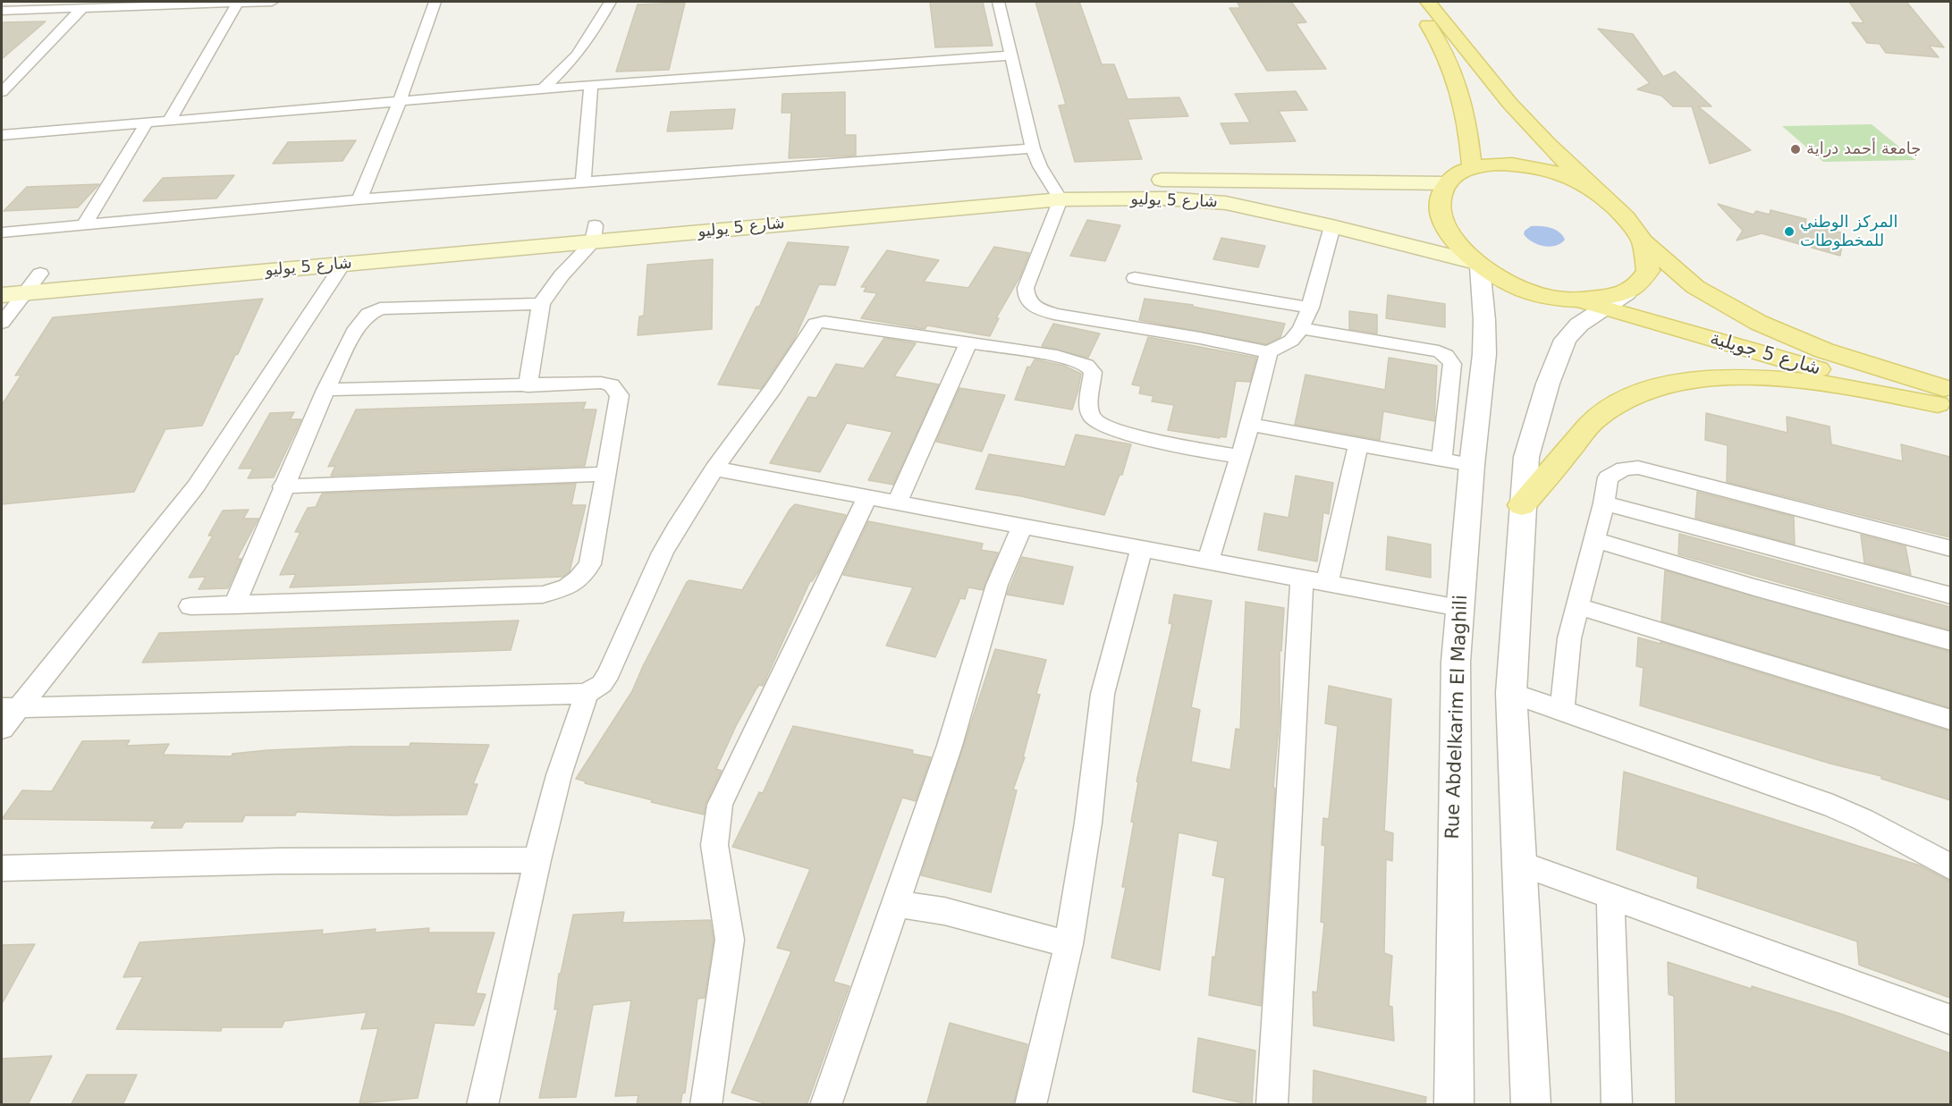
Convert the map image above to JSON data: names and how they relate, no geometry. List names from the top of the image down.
{
  "streets": {
    "main road": ["شارع 5 يوليو", "شارع 5 جويلية"],
    "street": ["Rue Abdelkarim El Maghili"]
  },
  "crossings": [
    ["شارع 5 يوليو", "شارع 5 جويلية"],
    ["شارع 5 يوليو", "Rue Abdelkarim El Maghili"],
    ["شارع 5 جويلية", "Rue Abdelkarim El Maghili"]
  ],
  "places": ["جامعة أحمد دراية", "المركز الوطني للمخطوطات"]
}
